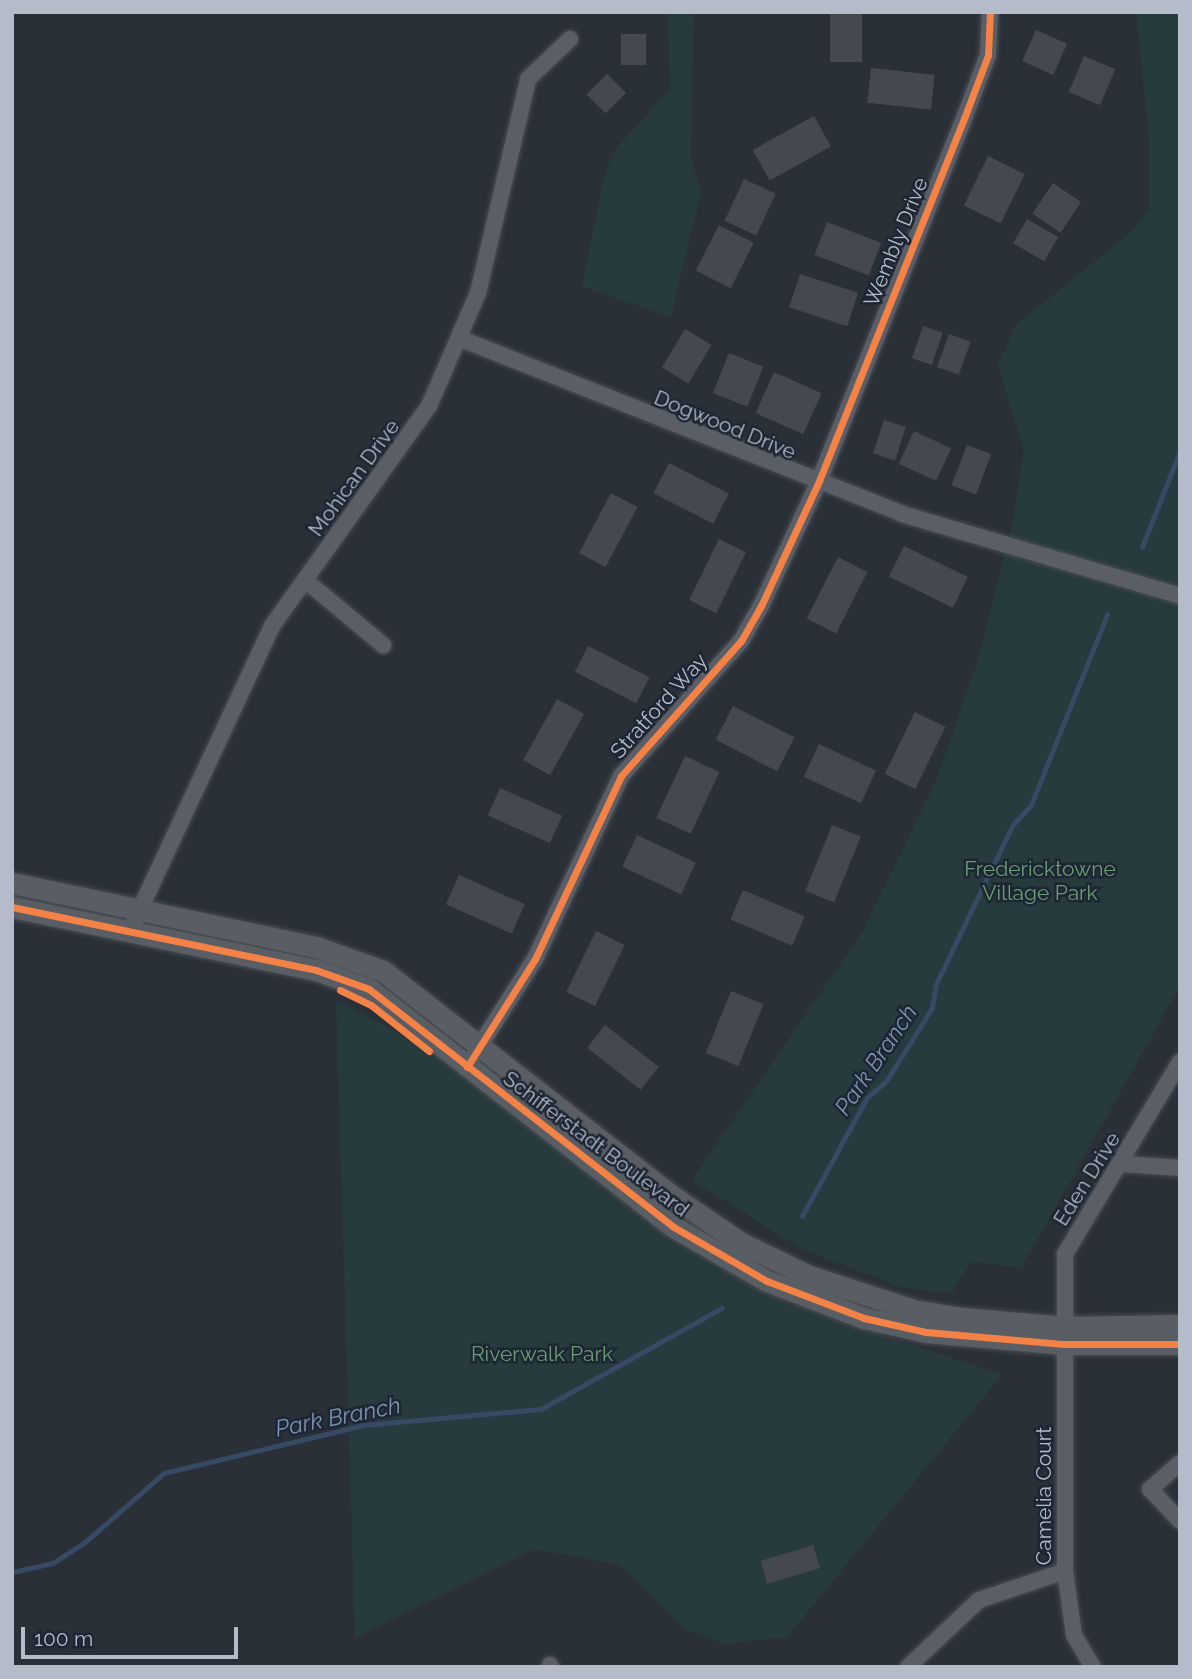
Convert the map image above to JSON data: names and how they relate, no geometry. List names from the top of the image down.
{
  "streets": {
    "main road": ["Schifferstadt Boulevard"],
    "street": [
      "Wembly Drive",
      "Dogwood Drive",
      "Mohican Drive",
      "Stratford Way",
      "Eden Drive",
      "Camelia Court"
    ]
  },
  "crossings": [
    ["Wembly Drive", "Dogwood Drive"],
    ["Wembly Drive", "Stratford Way"],
    ["Dogwood Drive", "Mohican Drive"],
    ["Dogwood Drive", "Stratford Way"],
    ["Mohican Drive", "Schifferstadt Boulevard"],
    ["Stratford Way", "Schifferstadt Boulevard"],
    ["Schifferstadt Boulevard", "Eden Drive"],
    ["Schifferstadt Boulevard", "Camelia Court"],
    ["Eden Drive", "Camelia Court"]
  ],
  "water": ["Park Branch"],
  "parks": ["Fredericktowne Village Park", "Riverwalk Park"],
  "scale_bar": "100 m"
}
